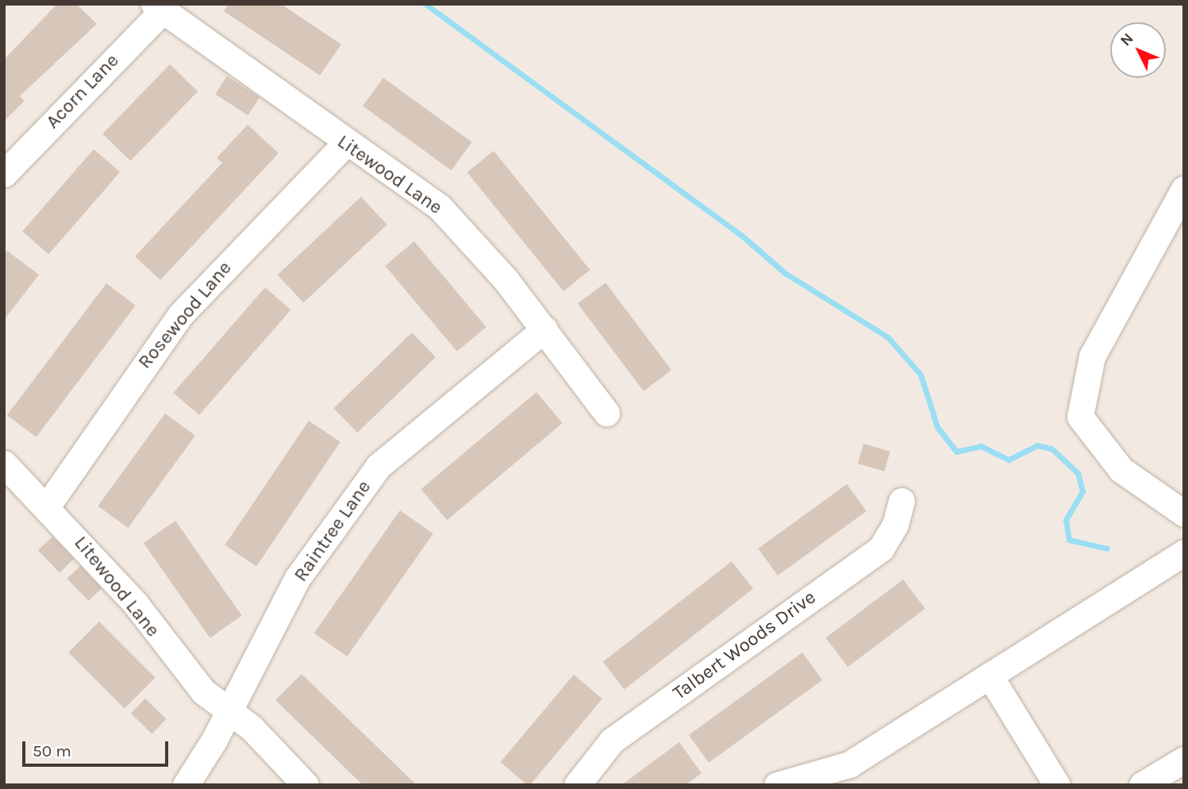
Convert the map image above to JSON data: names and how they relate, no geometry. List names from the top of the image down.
{
  "streets": {
    "street": [
      "Acorn Lane",
      "Litewood Lane",
      "Rosewood Lane",
      "Raintree Lane",
      "Talbert Woods Drive"
    ]
  },
  "crossings": [
    ["Acorn Lane", "Litewood Lane"],
    ["Litewood Lane", "Rosewood Lane"],
    ["Litewood Lane", "Raintree Lane"]
  ],
  "scale_bar": "50 m",
  "north": "top left"
}
